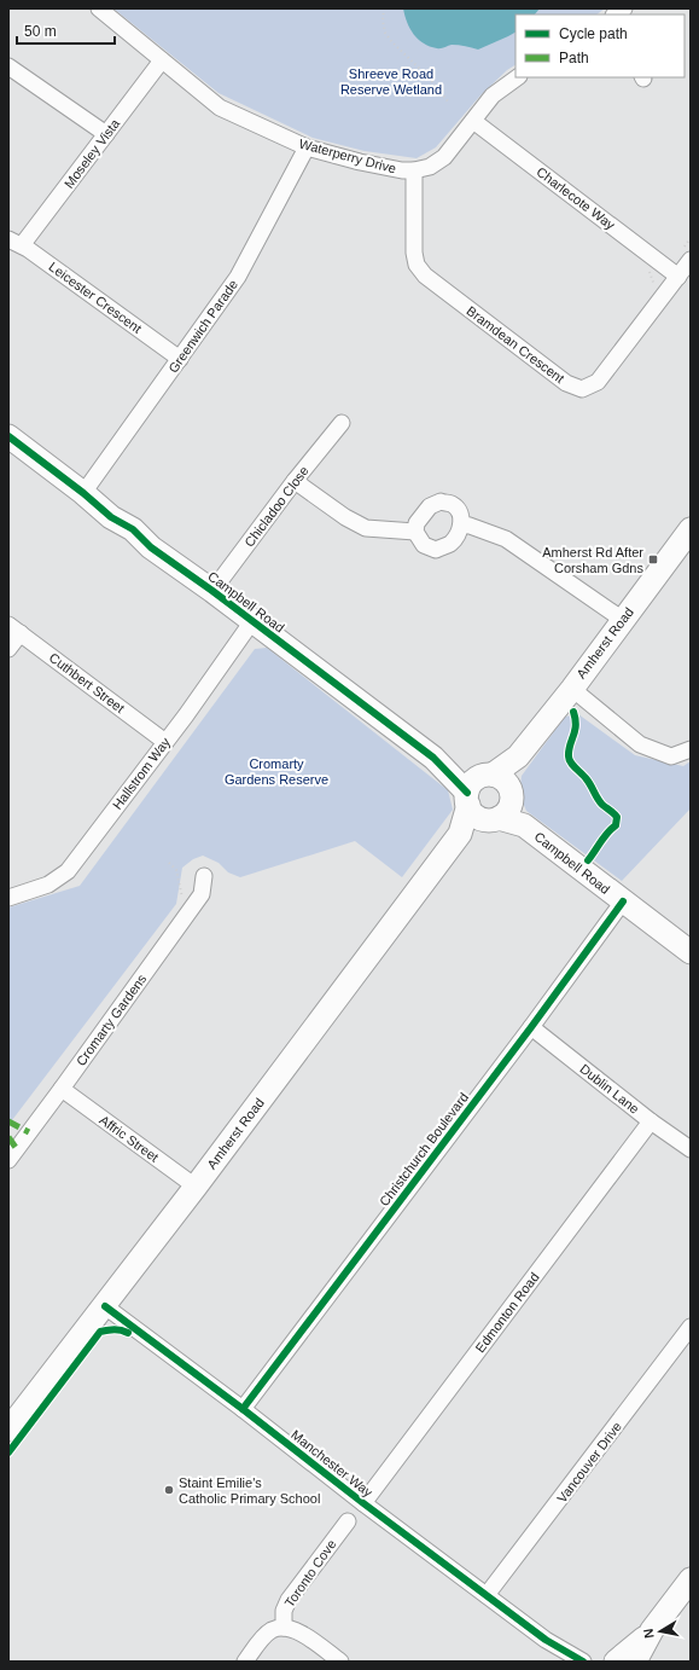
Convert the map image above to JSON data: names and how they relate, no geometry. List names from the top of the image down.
{
  "streets": {
    "main road": ["Campbell Road", "Amherst Road"],
    "street": [
      "Moseley Vista",
      "Waterperry Drive",
      "Charlecote Way",
      "Leicester Crescent",
      "Greenwich Parade",
      "Bramdean Crescent",
      "Chicladoo Close",
      "Cuthbert Street",
      "Hallstrom Way",
      "Cromarty Gardens",
      "Dublin Lane",
      "Affric Street",
      "Christchurch Boulevard",
      "Edmonton Road",
      "Vancouver Drive",
      "Manchester Way",
      "Toronto Cove"
    ]
  },
  "crossings": [
    ["Moseley Vista", "Waterperry Drive"],
    ["Moseley Vista", "Leicester Crescent"],
    ["Waterperry Drive", "Charlecote Way"],
    ["Waterperry Drive", "Greenwich Parade"],
    ["Waterperry Drive", "Bramdean Crescent"],
    ["Charlecote Way", "Bramdean Crescent"],
    ["Leicester Crescent", "Greenwich Parade"],
    ["Greenwich Parade", "Campbell Road"],
    ["Chicladoo Close", "Campbell Road"],
    ["Campbell Road", "Amherst Road"],
    ["Campbell Road", "Hallstrom Way"],
    ["Campbell Road", "Christchurch Boulevard"],
    ["Amherst Road", "Affric Street"],
    ["Amherst Road", "Manchester Way"],
    ["Cuthbert Street", "Hallstrom Way"],
    ["Cromarty Gardens", "Affric Street"],
    ["Dublin Lane", "Christchurch Boulevard"],
    ["Dublin Lane", "Edmonton Road"],
    ["Christchurch Boulevard", "Manchester Way"],
    ["Edmonton Road", "Manchester Way"],
    ["Vancouver Drive", "Manchester Way"]
  ],
  "parks": ["Shreeve Road Reserve Wetland", "Cromarty Gardens Reserve"],
  "places": {
    "transit": ["Amherst Rd After Corsham Gdns"],
    "other": ["Staint Emilie's Catholic Primary School"]
  },
  "legend": ["Cycle path", "Path"],
  "scale_bar": "50 m",
  "north": "left"
}
